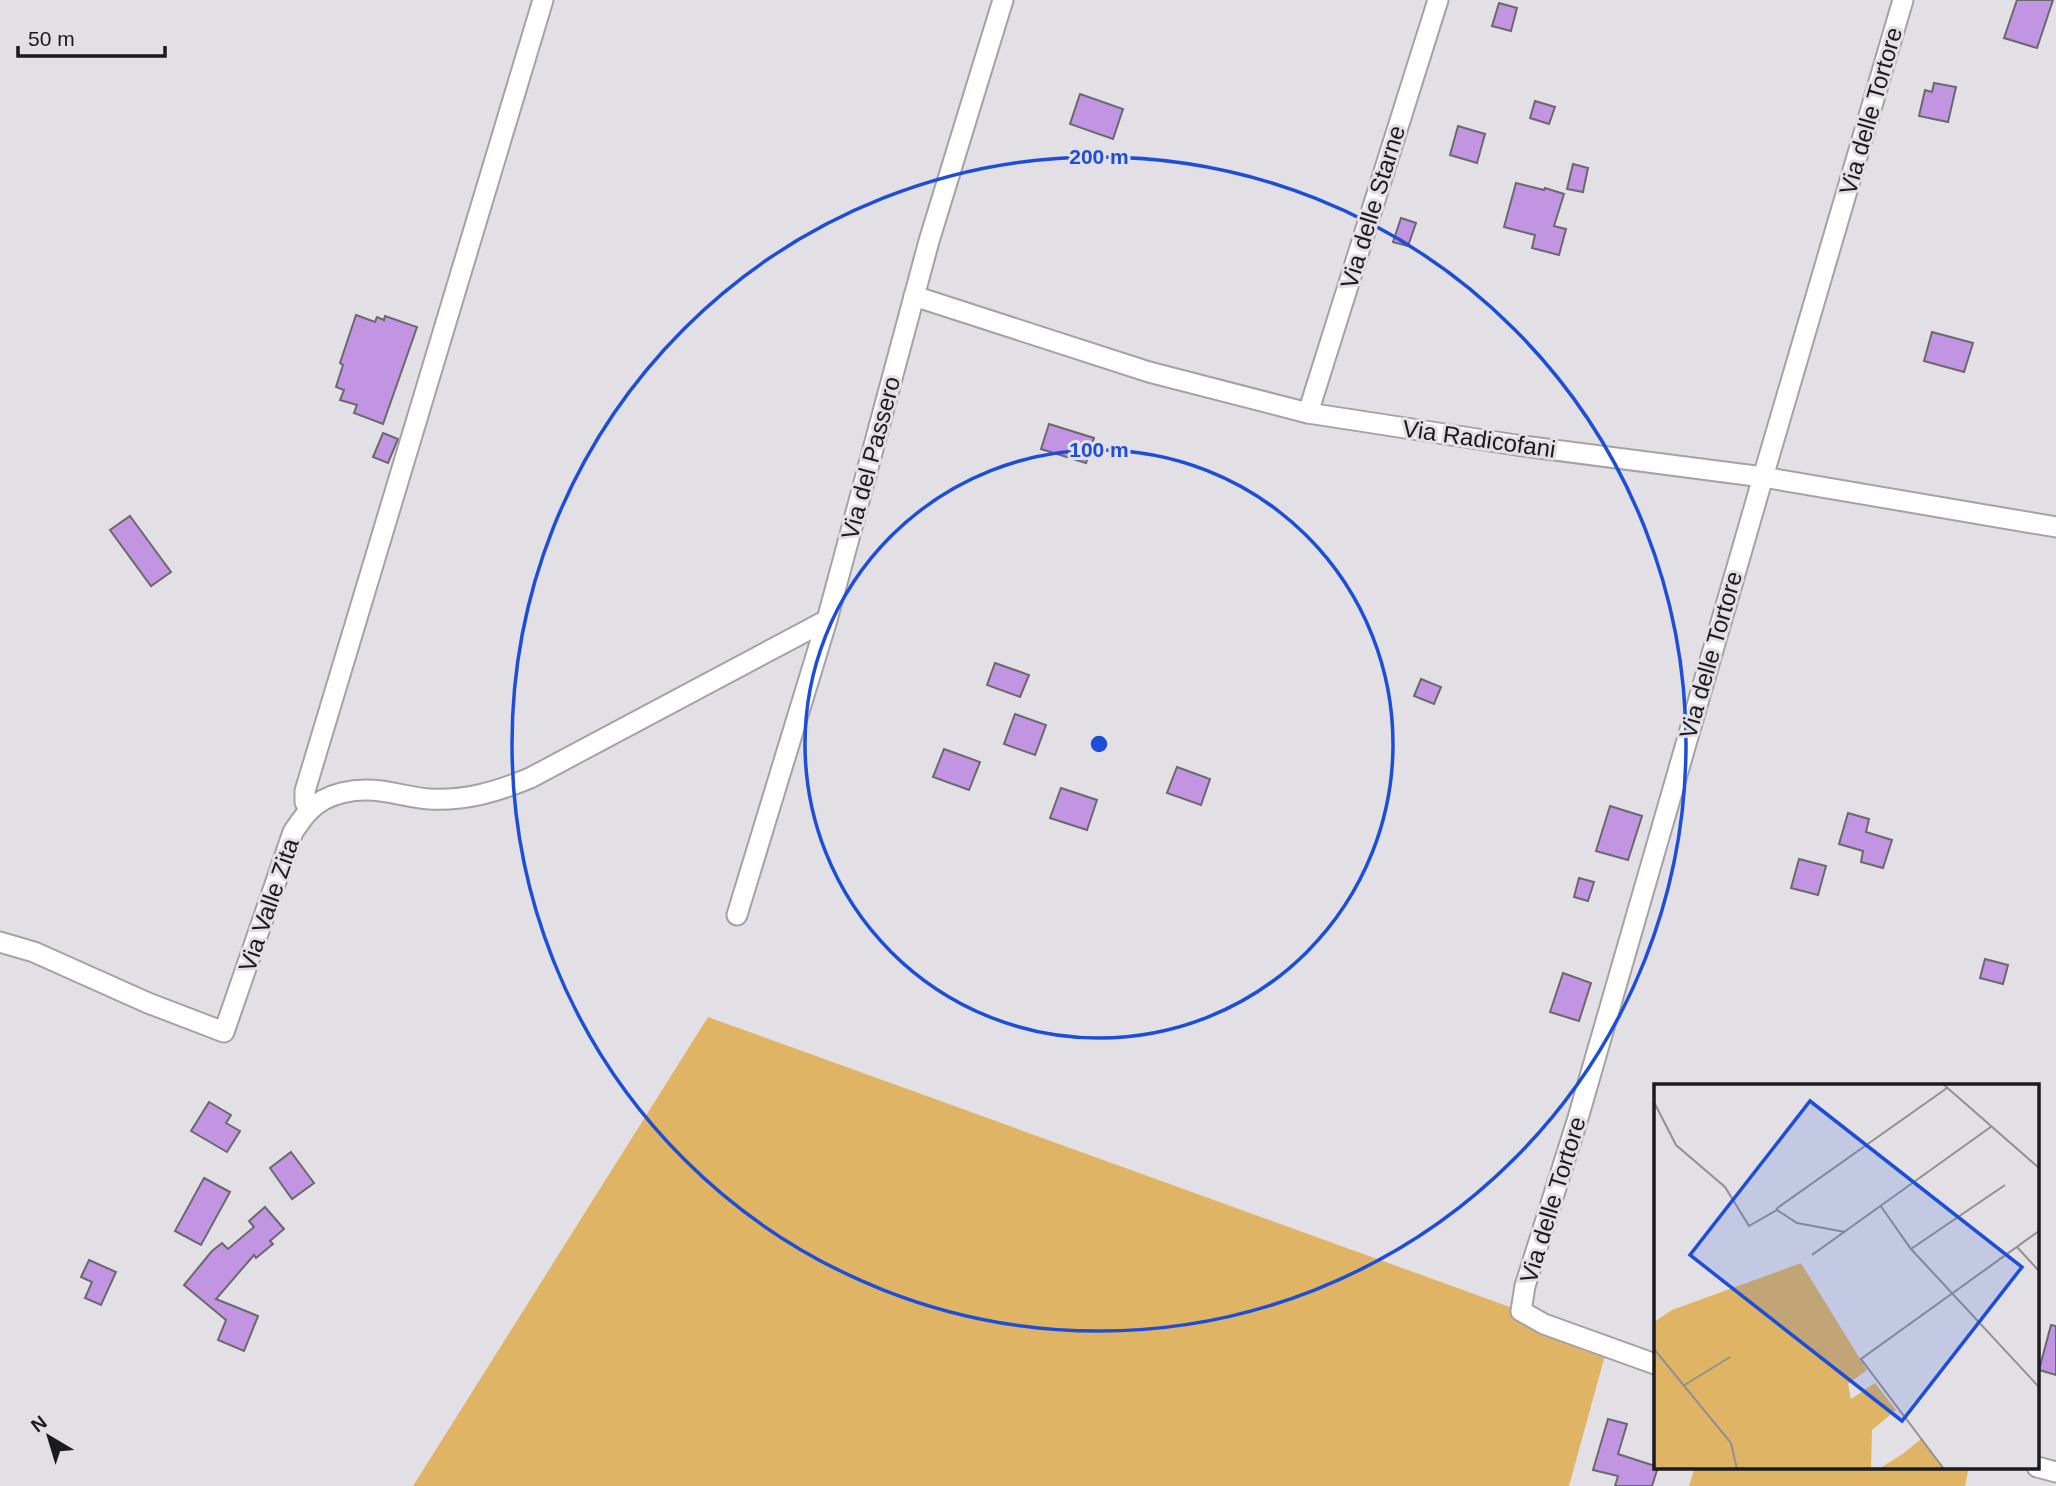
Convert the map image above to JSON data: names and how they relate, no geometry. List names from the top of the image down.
{
  "streets": {
    "street": [
      "Via delle Tortore",
      "Via delle Starne",
      "Via Radicofani",
      "Via del Passero",
      "Via Valle Zita"
    ]
  },
  "crossings": [
    ["Via delle Tortore", "Via Radicofani"],
    ["Via delle Starne", "Via Radicofani"],
    ["Via Radicofani", "Via del Passero"],
    ["Via del Passero", "Via Valle Zita"]
  ],
  "scale_bar": "50 m",
  "north": "top left",
  "rings": ["200 m", "100 m"]
}
